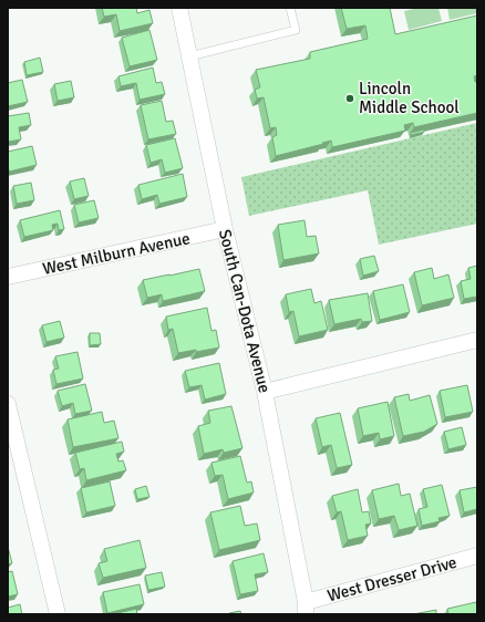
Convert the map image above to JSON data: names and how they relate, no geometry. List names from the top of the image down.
{
  "streets": {
    "street": ["West Milburn Avenue", "South Can-Dota Avenue", "West Dresser Drive"]
  },
  "crossings": [
    ["West Milburn Avenue", "South Can-Dota Avenue"],
    ["South Can-Dota Avenue", "West Dresser Drive"]
  ],
  "places": ["Lincoln Middle School"]
}
